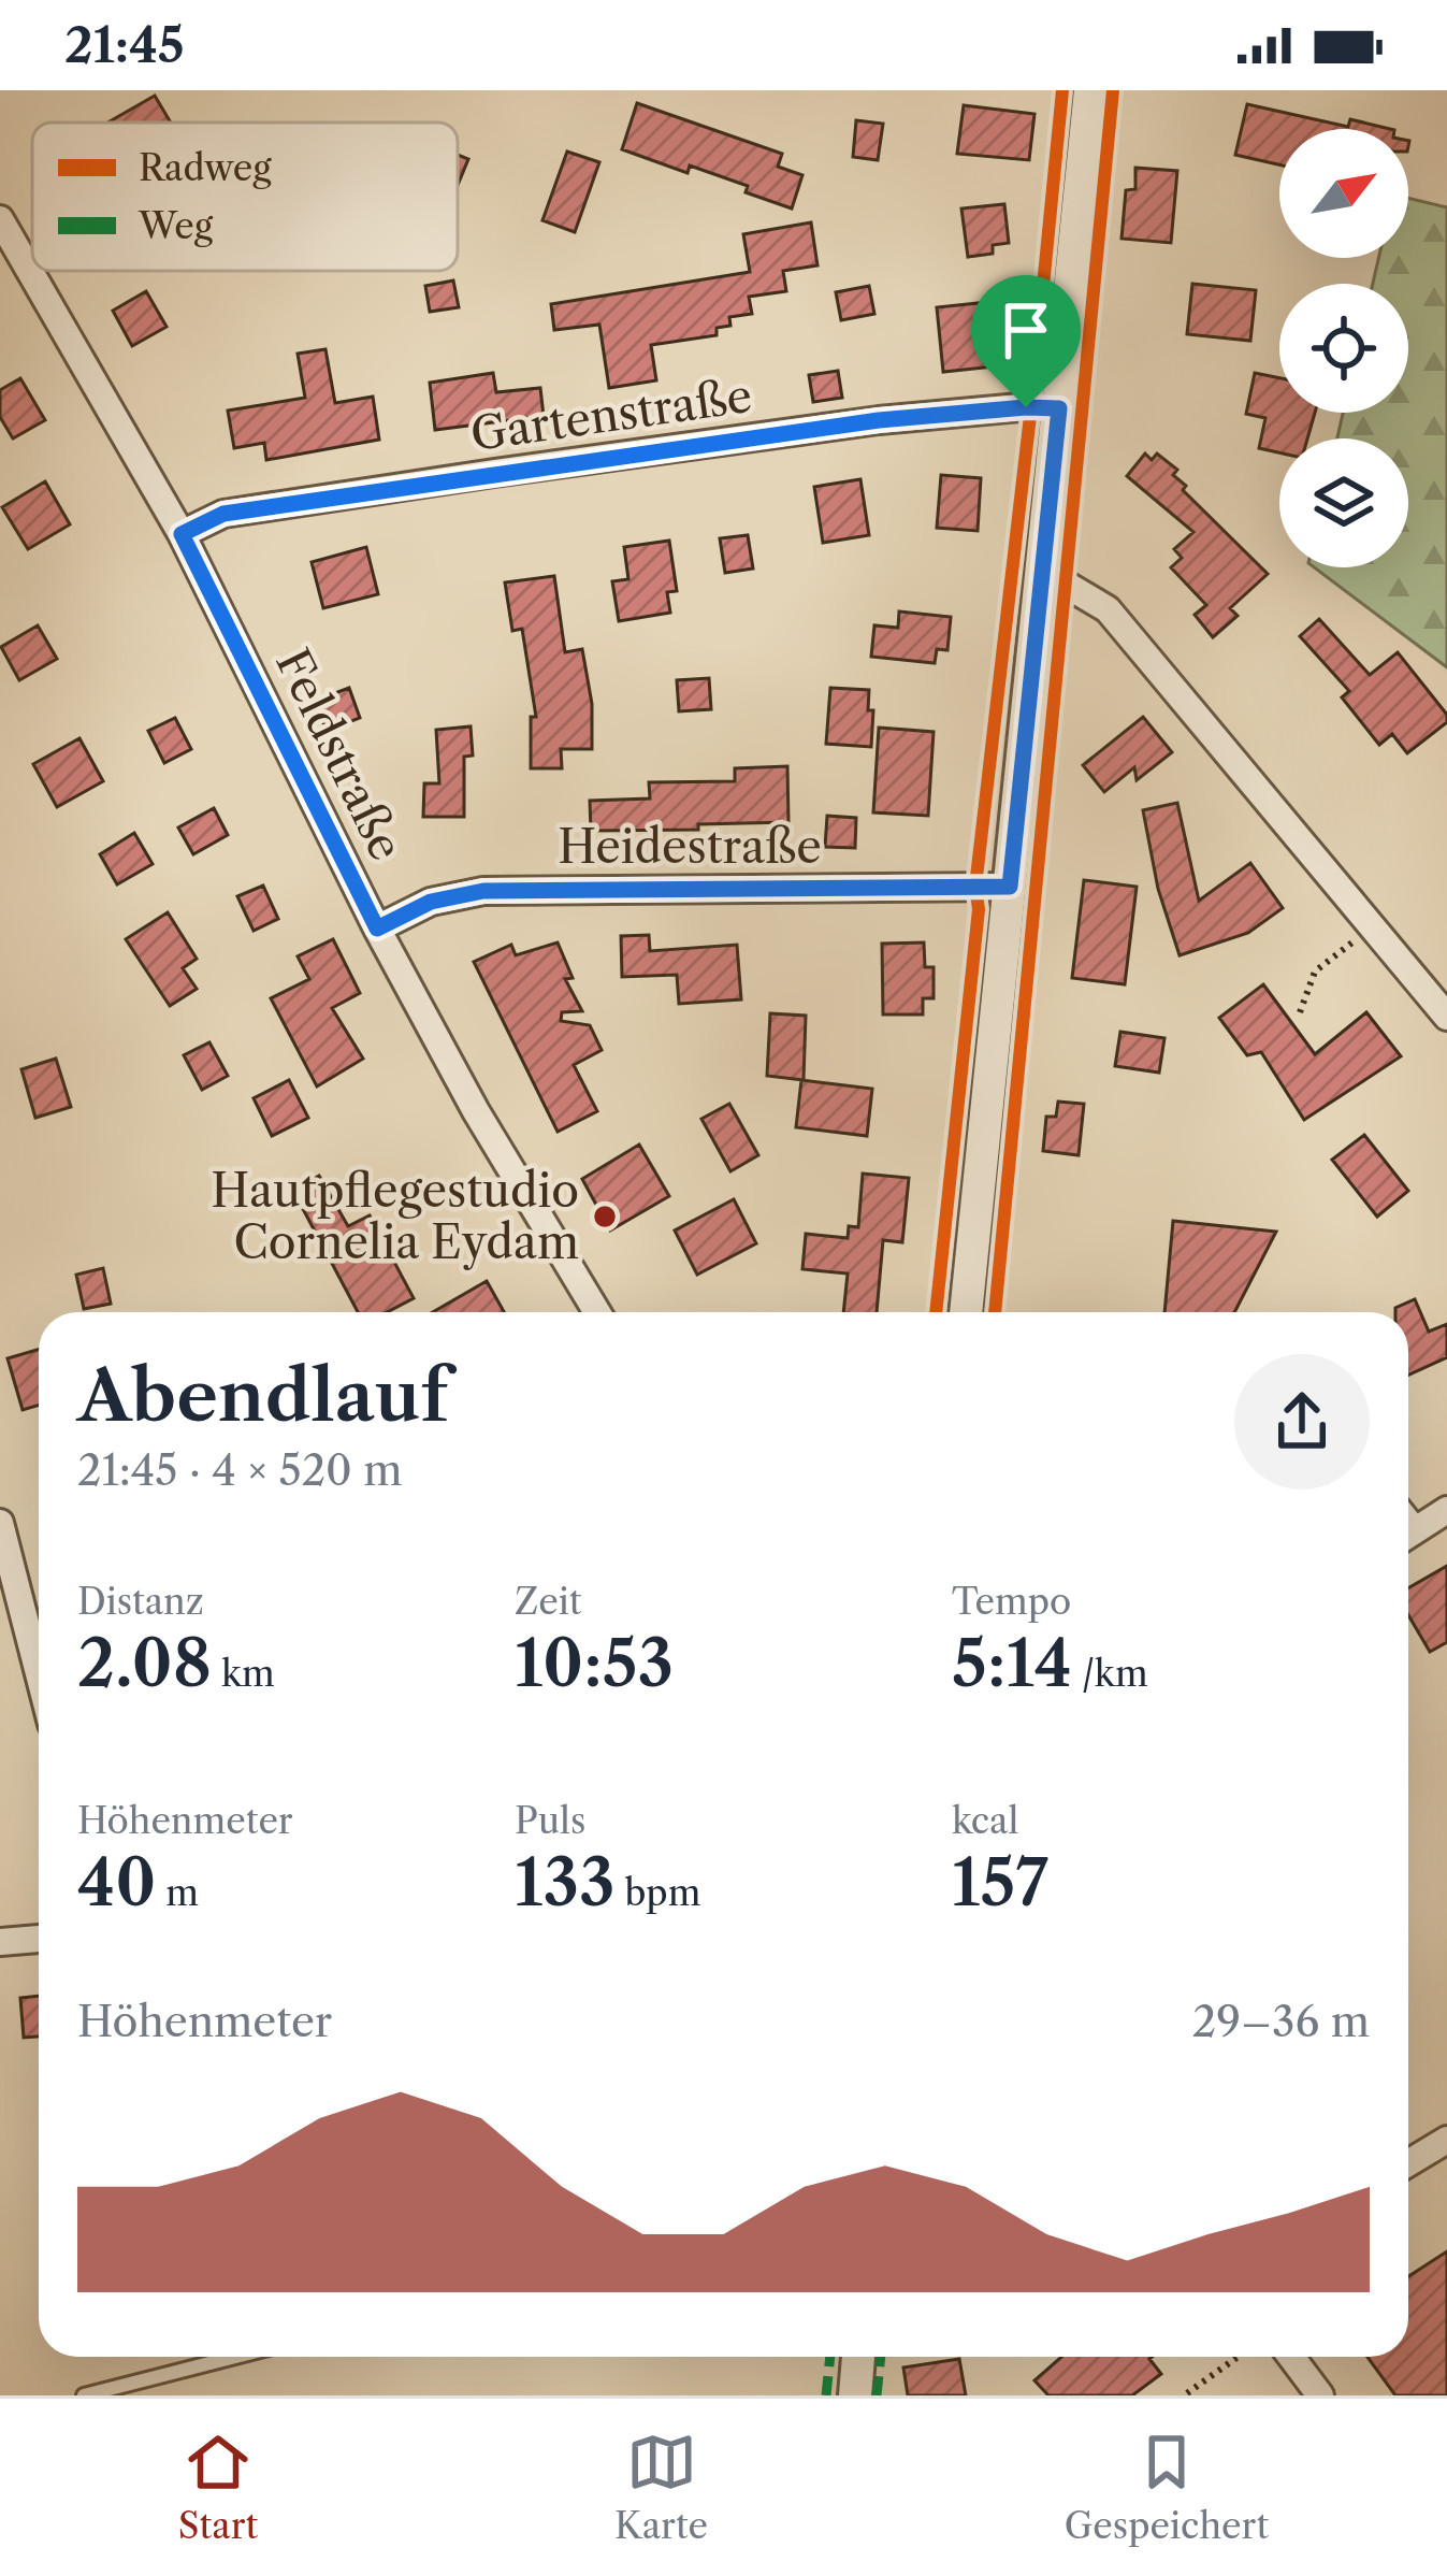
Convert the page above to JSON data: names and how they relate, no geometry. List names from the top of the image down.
{
  "streets": {
    "street": ["Gartenstraße", "Feldstraße", "Heidestraße"]
  },
  "crossings": [
    ["Gartenstraße", "Feldstraße"],
    ["Feldstraße", "Heidestraße"]
  ],
  "places": ["Hautpflegestudio Cornelia Eydam"],
  "legend": ["Radweg", "Weg"],
  "north": "top right",
  "page": {
    "status": "21:45",
    "heading": ["Abendlauf", "21:45 · 4 × 520 m"],
    "stats": [
      ["Distanz", "2.08 km"],
      ["Zeit", "10:53"],
      ["Tempo", "5:14 /km"],
      ["Höhenmeter", "40 m"],
      ["Puls", "133 bpm"],
      ["kcal", "157"]
    ],
    "chart": ["Höhenmeter", "29–36 m"],
    "tabs": ["Start", "Karte", "Gespeichert"]
  }
}
